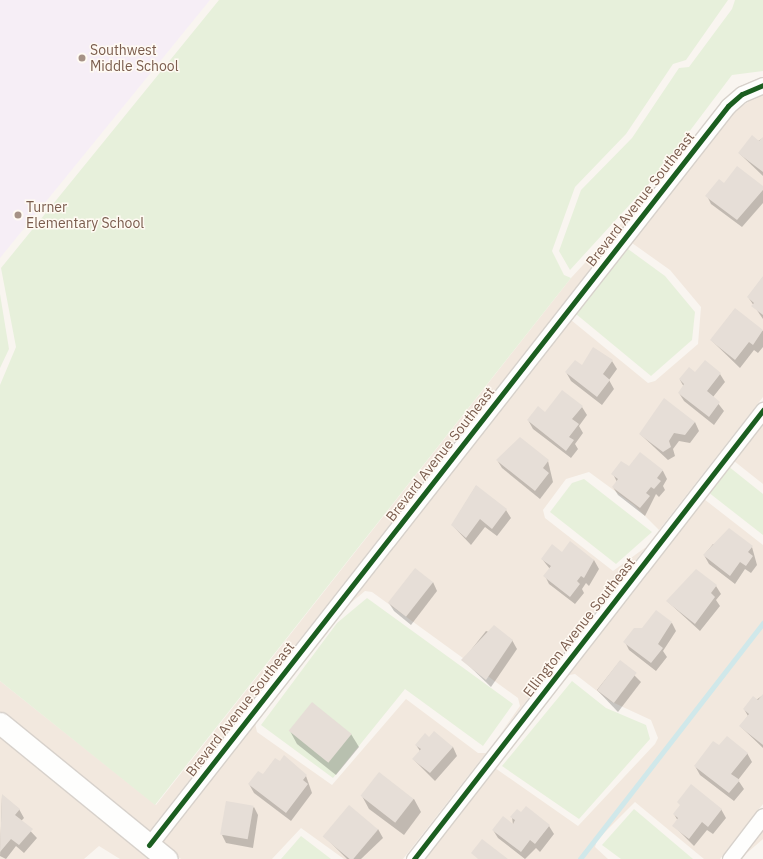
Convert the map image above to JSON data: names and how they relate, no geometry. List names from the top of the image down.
{
  "streets": {
    "street": ["Brevard Avenue Southeast", "Ellington Avenue Southeast"]
  },
  "places": ["Southwest Middle School", "Turner Elementary School"]
}
